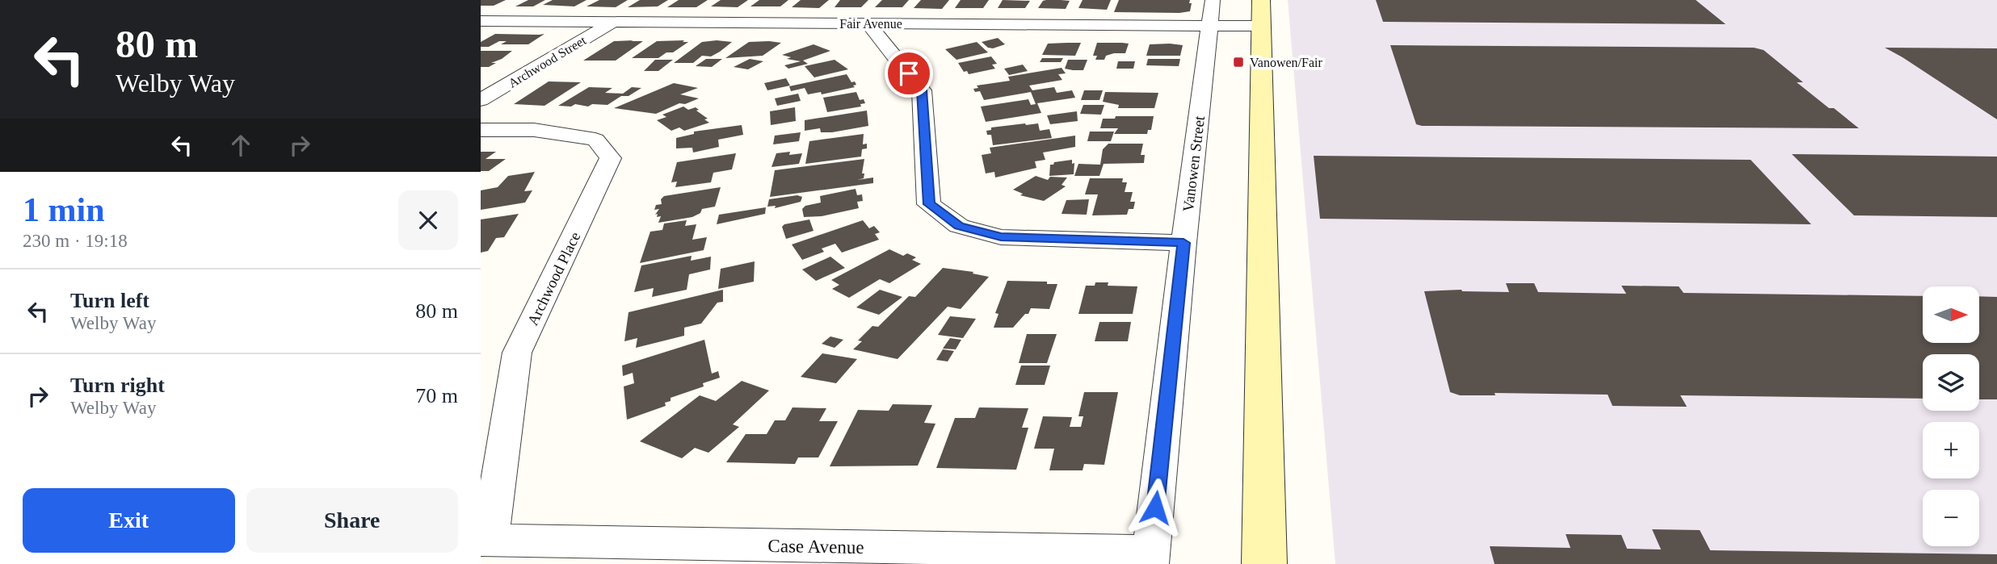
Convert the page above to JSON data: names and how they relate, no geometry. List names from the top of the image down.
{
  "streets": {
    "street": [
      "Fair Avenue",
      "Archwood Street",
      "Vanowen Street",
      "Archwood Place",
      "Case Avenue"
    ]
  },
  "crossings": [
    ["Fair Avenue", "Archwood Street"],
    ["Fair Avenue", "Vanowen Street"],
    ["Vanowen Street", "Case Avenue"],
    ["Archwood Place", "Case Avenue"]
  ],
  "places": {
    "transit": ["Vanowen/Fair"]
  },
  "north": "right",
  "page": {
    "turn": ["80 m", "Welby Way"],
    "heading": ["1 min", "230 m · 19:18"],
    "list": [
      {
        "name": "Turn left",
        "note": "Welby Way",
        "value": "80 m"
      },
      {
        "name": "Turn right",
        "note": "Welby Way",
        "value": "70 m"
      }
    ],
    "map_buttons": ["+", "−"],
    "buttons": ["Exit", "Share"]
  }
}
